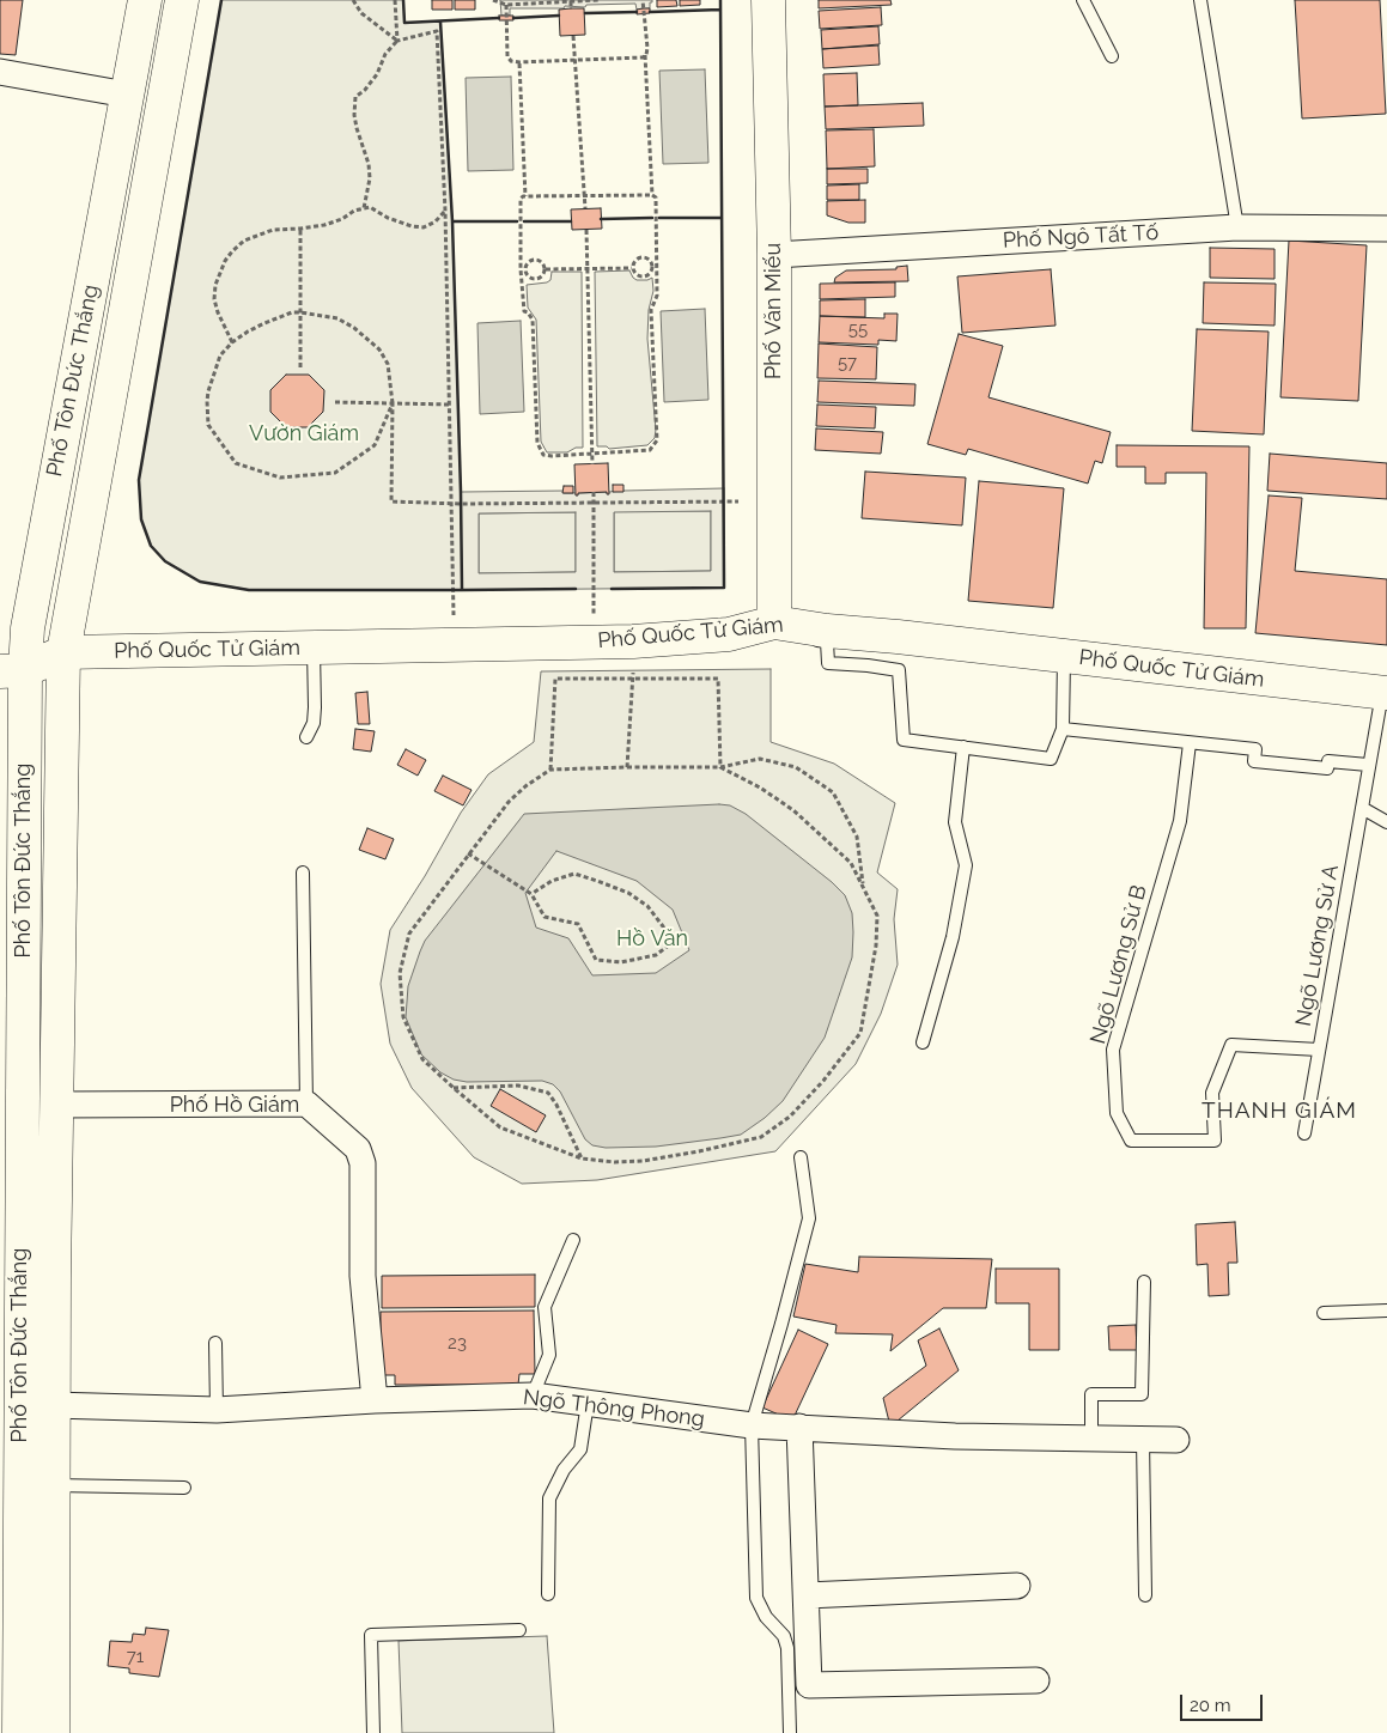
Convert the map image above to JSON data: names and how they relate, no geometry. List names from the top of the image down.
{
  "streets": {
    "main road": ["Phố Văn Miếu", "Phố Tôn Đức Thắng", "Phố Quốc Tử Giám"],
    "street": ["Phố Ngô Tất Tố", "Phố Hồ Giám", "Ngõ Thông Phong"],
    "lane": ["Ngõ Lương Sử A", "Ngõ Lương Sử B"]
  },
  "crossings": [
    ["Phố Ngô Tất Tố", "Phố Văn Miếu"],
    ["Phố Văn Miếu", "Phố Quốc Tử Giám"],
    ["Phố Tôn Đức Thắng", "Phố Quốc Tử Giám"],
    ["Phố Tôn Đức Thắng", "Phố Hồ Giám"],
    ["Phố Tôn Đức Thắng", "Ngõ Thông Phong"],
    ["Phố Quốc Tử Giám", "Ngõ Lương Sử A"],
    ["Ngõ Lương Sử A", "Ngõ Lương Sử B"],
    ["Phố Hồ Giám", "Ngõ Thông Phong"]
  ],
  "districts": ["THANH GIÁM"],
  "parks": ["Vườn Giám", "Hồ Văn"],
  "house_numbers": [
    "55",
    "57",
    "23",
    "71"
  ],
  "scale_bar": "20 m"
}
